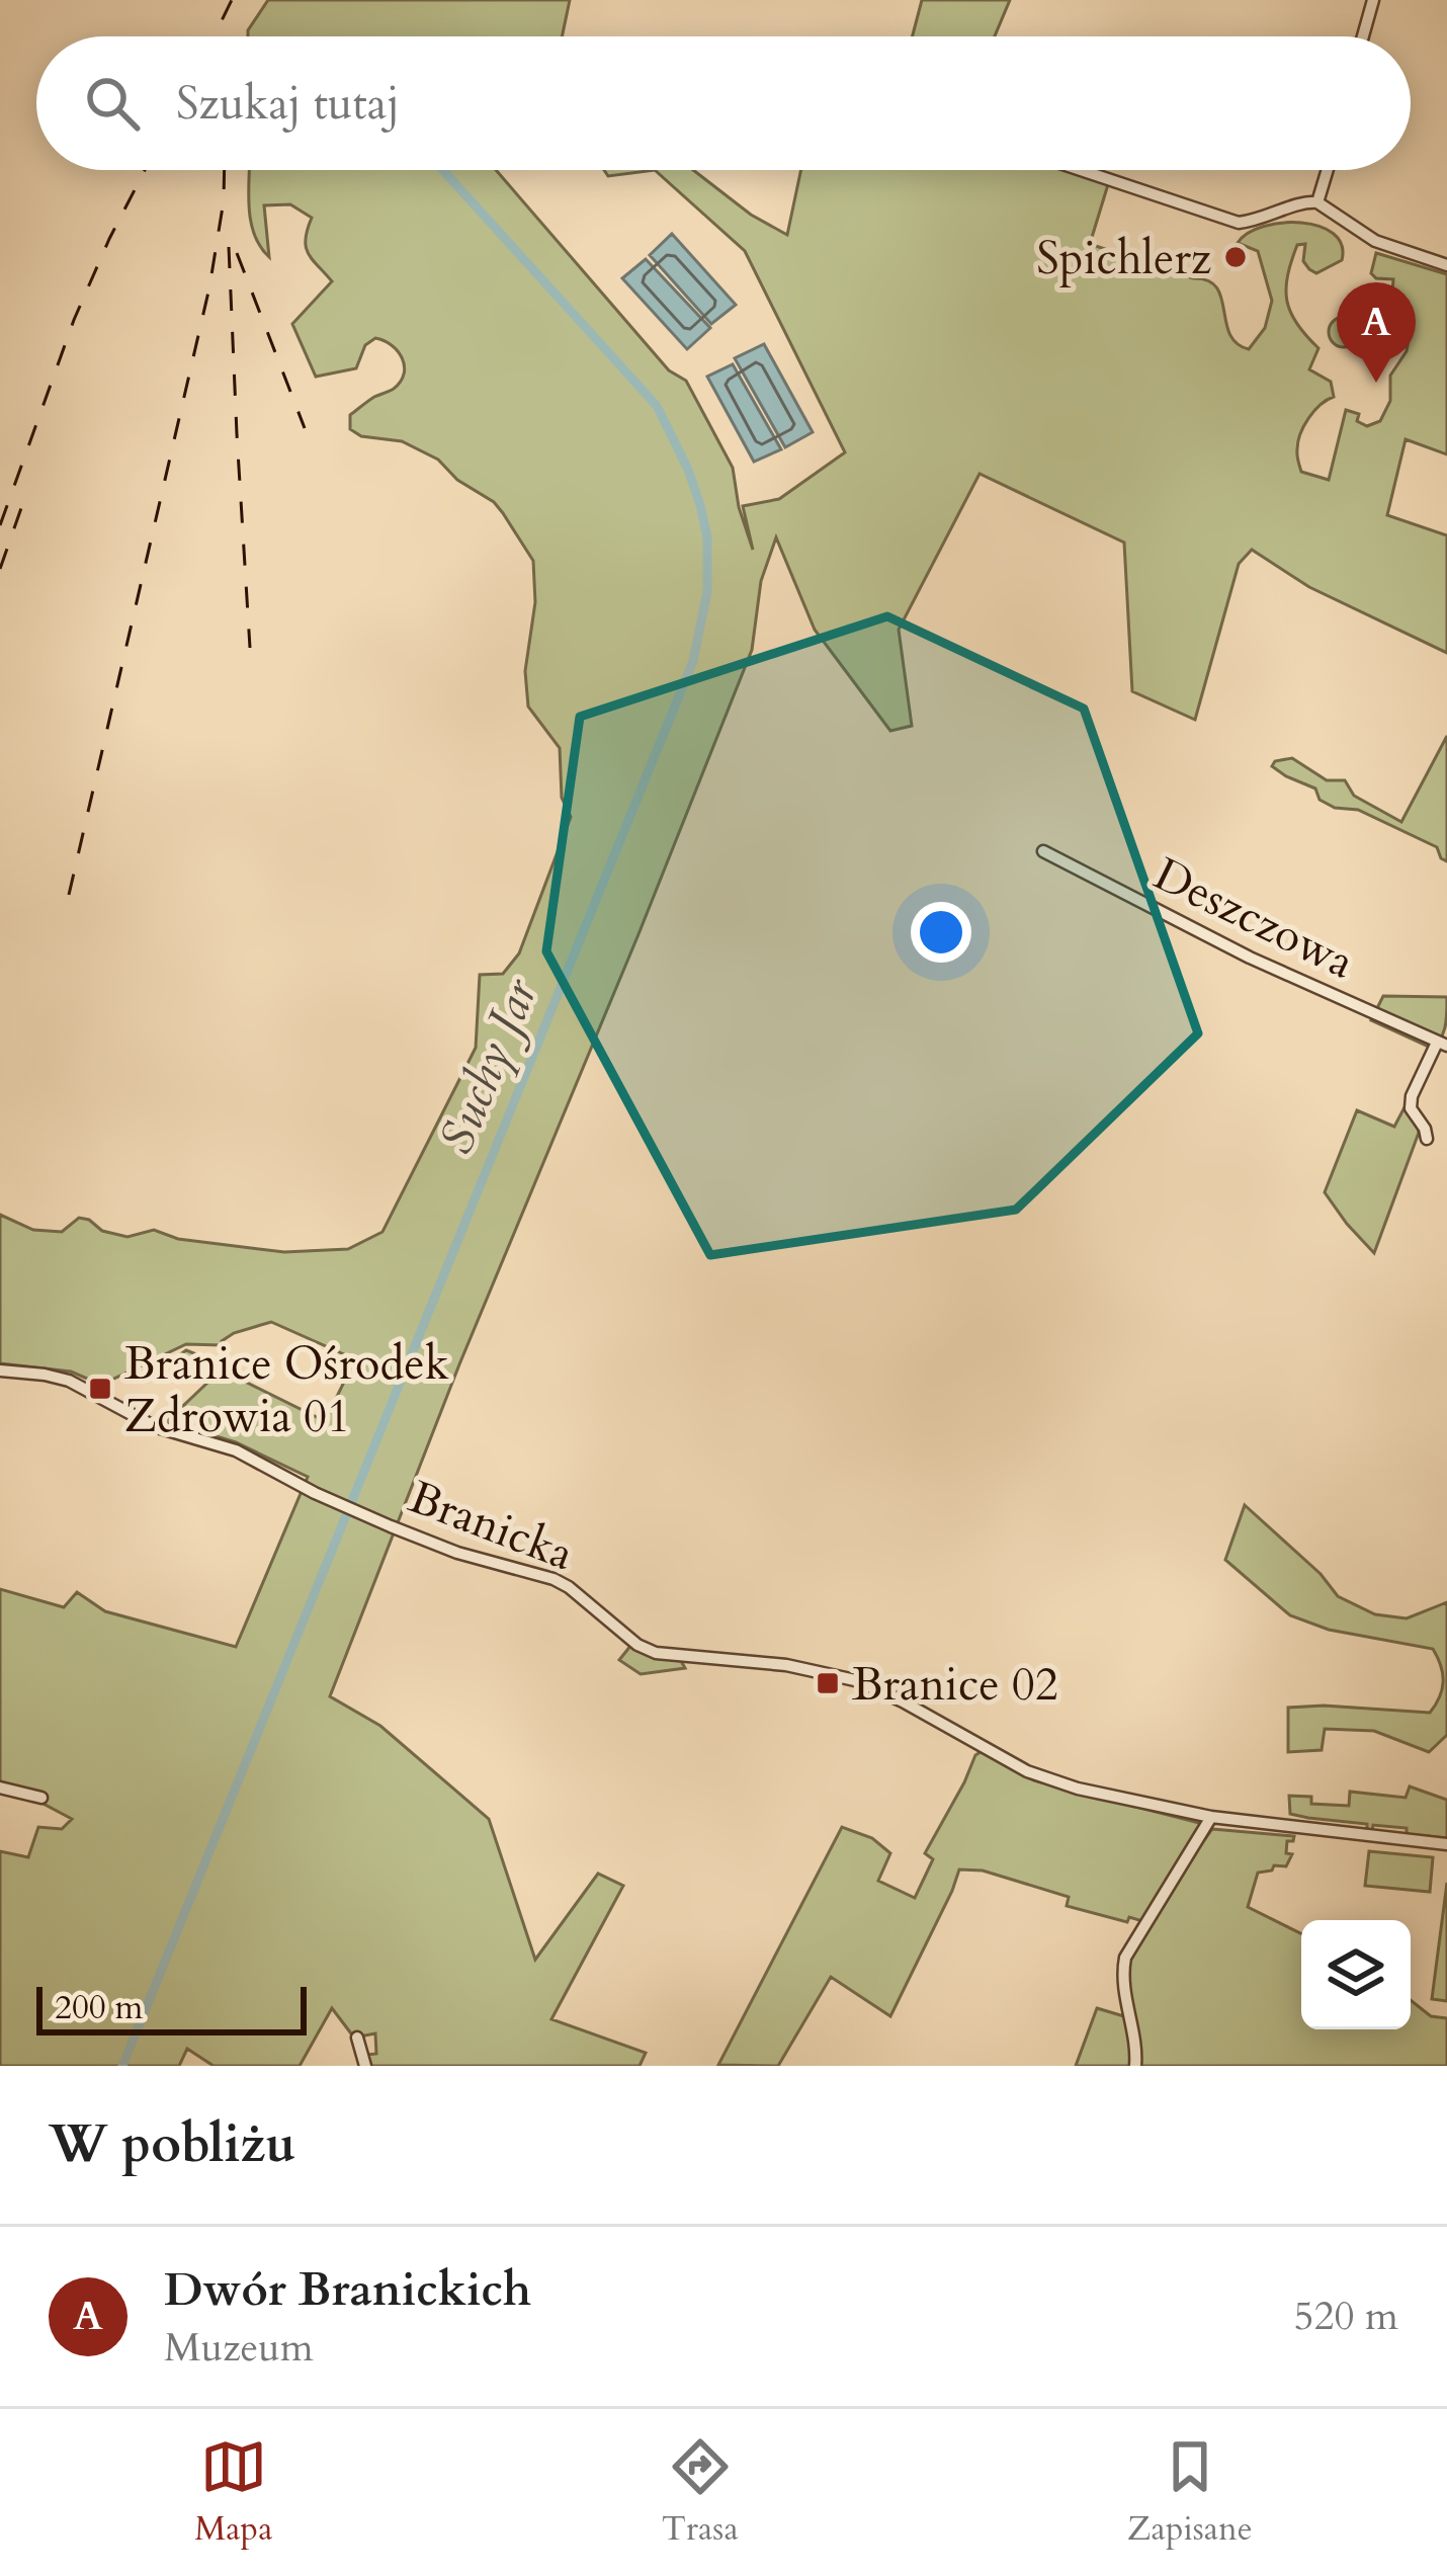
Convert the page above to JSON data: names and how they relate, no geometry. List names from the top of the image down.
{
  "streets": {
    "street": ["Deszczowa", "Branicka"]
  },
  "water": ["Suchy Jar"],
  "places": {
    "other": ["Spichlerz"],
    "transit": ["Branice Ośrodek Zdrowia 01", "Branice 02"]
  },
  "scale_bar": "200 m",
  "page": {
    "search": "Szukaj tutaj",
    "pins": "A",
    "scale": "200 m",
    "heading": "W pobliżu",
    "list": [
      {
        "mark": "A",
        "name": "Dwór Branickich",
        "note": "Muzeum",
        "value": "520 m"
      }
    ],
    "nav": ["Mapa", "Trasa", "Zapisane"]
  }
}
